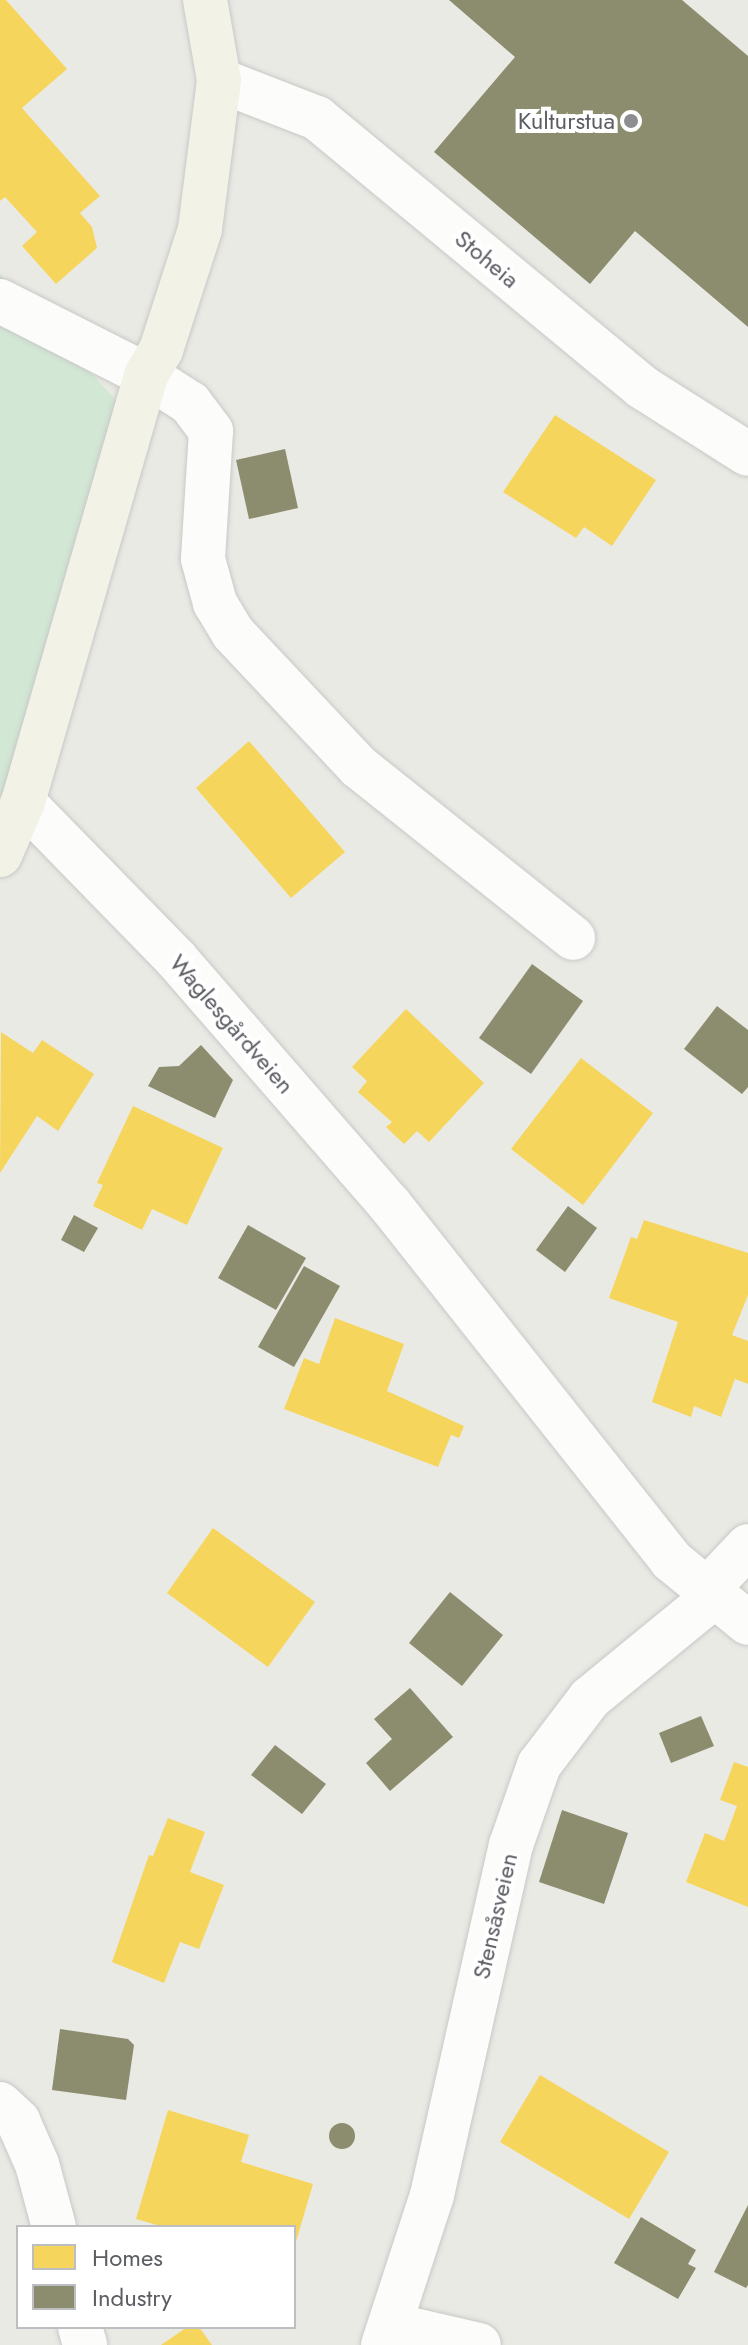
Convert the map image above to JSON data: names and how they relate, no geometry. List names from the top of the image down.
{
  "streets": {
    "street": ["Stoheia", "Waglesgårdveien", "Stensåsveien"]
  },
  "crossings": [
    ["Waglesgårdveien", "Stensåsveien"]
  ],
  "places": ["Kulturstua"],
  "legend": ["Homes", "Industry"]
}
